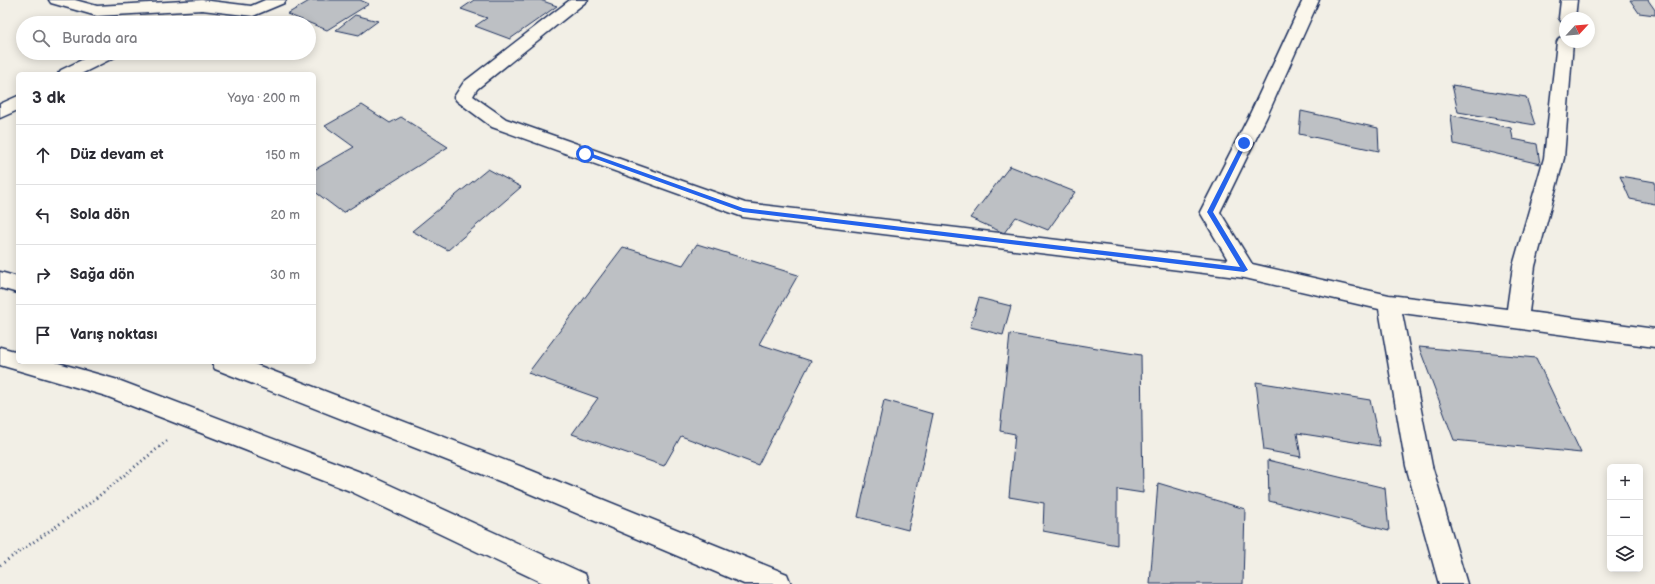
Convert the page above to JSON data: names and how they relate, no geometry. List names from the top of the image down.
{
  "north": "top right",
  "page": {
    "search": "Burada ara",
    "heading": ["3 dk", "Yaya · 200 m"],
    "list": [
      ["Düz devam et", "150 m"],
      ["Sola dön", "20 m"],
      ["Sağa dön", "30 m"],
      "Varış noktası"
    ],
    "map_buttons": ["+", "−"]
  }
}
